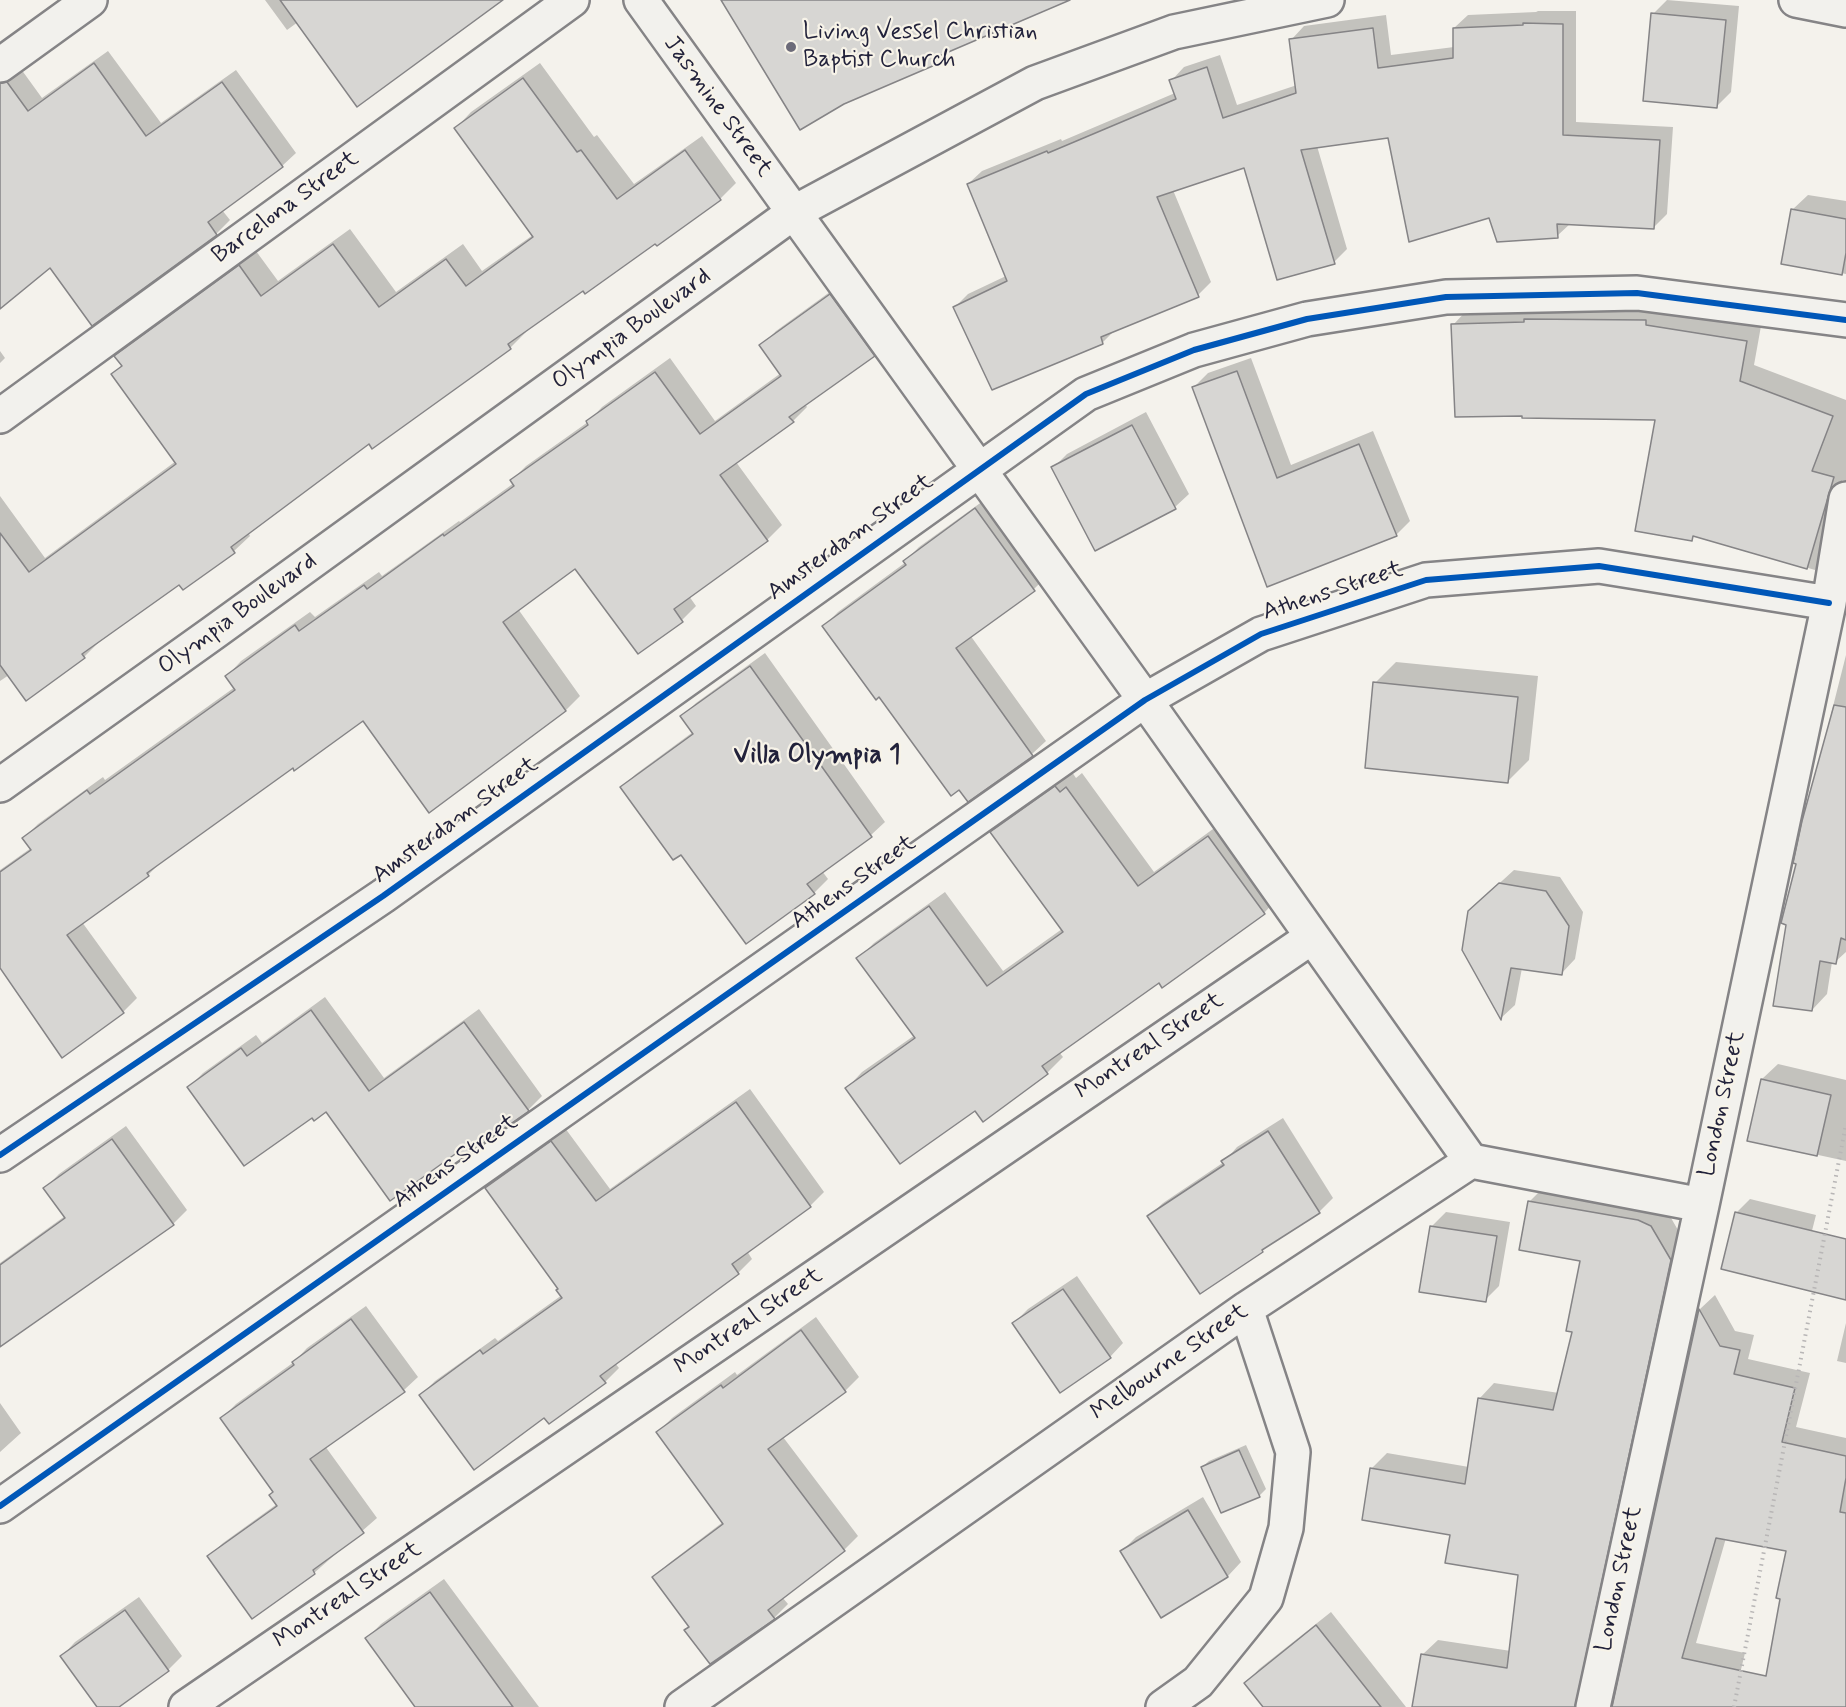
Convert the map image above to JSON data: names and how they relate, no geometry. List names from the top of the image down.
{
  "streets": {
    "street": [
      "Jasmine Street",
      "Barcelona Street",
      "Olympia Boulevard",
      "Amsterdam Street",
      "Athens Street",
      "Montreal Street",
      "London Street",
      "Melbourne Street"
    ]
  },
  "crossings": [
    ["Jasmine Street", "Olympia Boulevard"],
    ["Jasmine Street", "Amsterdam Street"],
    ["Jasmine Street", "Athens Street"],
    ["Jasmine Street", "Montreal Street"],
    ["Jasmine Street", "Melbourne Street"],
    ["Athens Street", "London Street"]
  ],
  "districts": ["Villa Olympia 1"],
  "places": ["Living Vessel Christian Baptist Church"]
}
